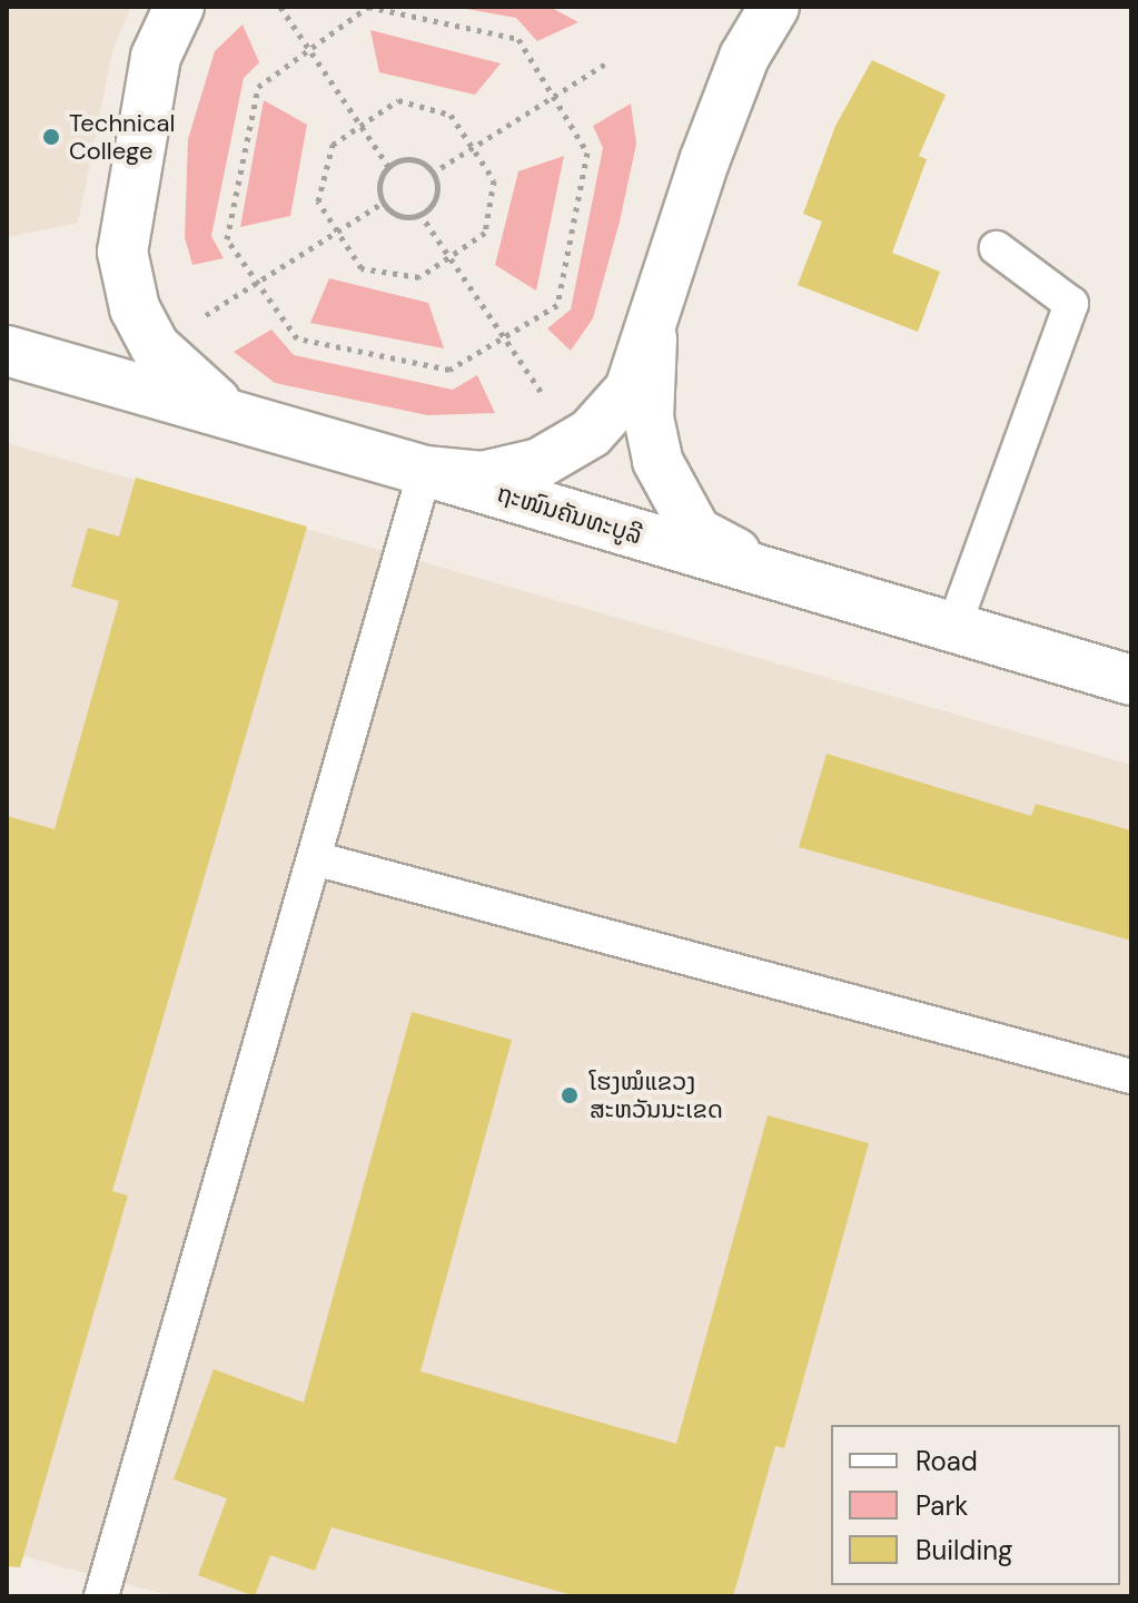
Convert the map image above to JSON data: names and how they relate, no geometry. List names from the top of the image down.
{
  "streets": {
    "main road": ["ຖະໜົນຄັນທະບູລີ"]
  },
  "places": ["Technical College", "ໂຮງໝໍແຂວງ ສະຫວັນນະເຂດ"],
  "legend": ["Road", "Park", "Building"]
}
